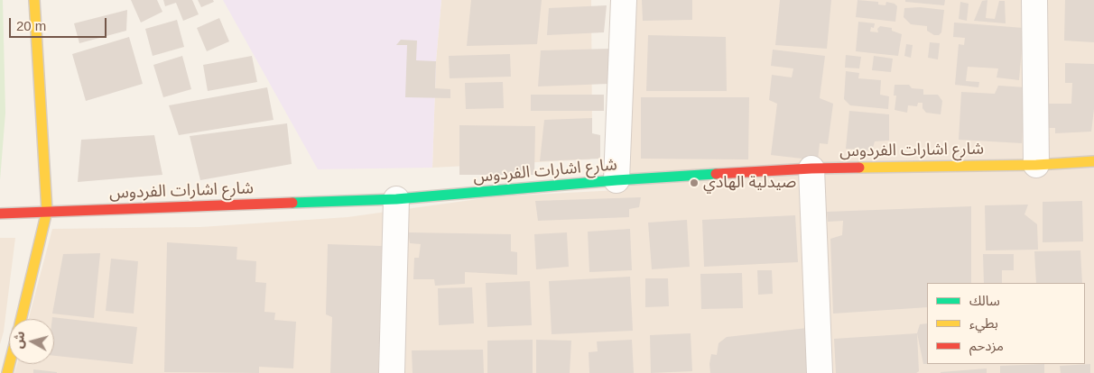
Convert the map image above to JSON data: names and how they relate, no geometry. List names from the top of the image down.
{
  "streets": {
    "street": ["شارع اشارات الفردوس"]
  },
  "places": ["صيدلية الهادي"],
  "legend": ["سالك", "بطيء", "مزدحم"],
  "scale_bar": "20 m",
  "north": "left"
}
